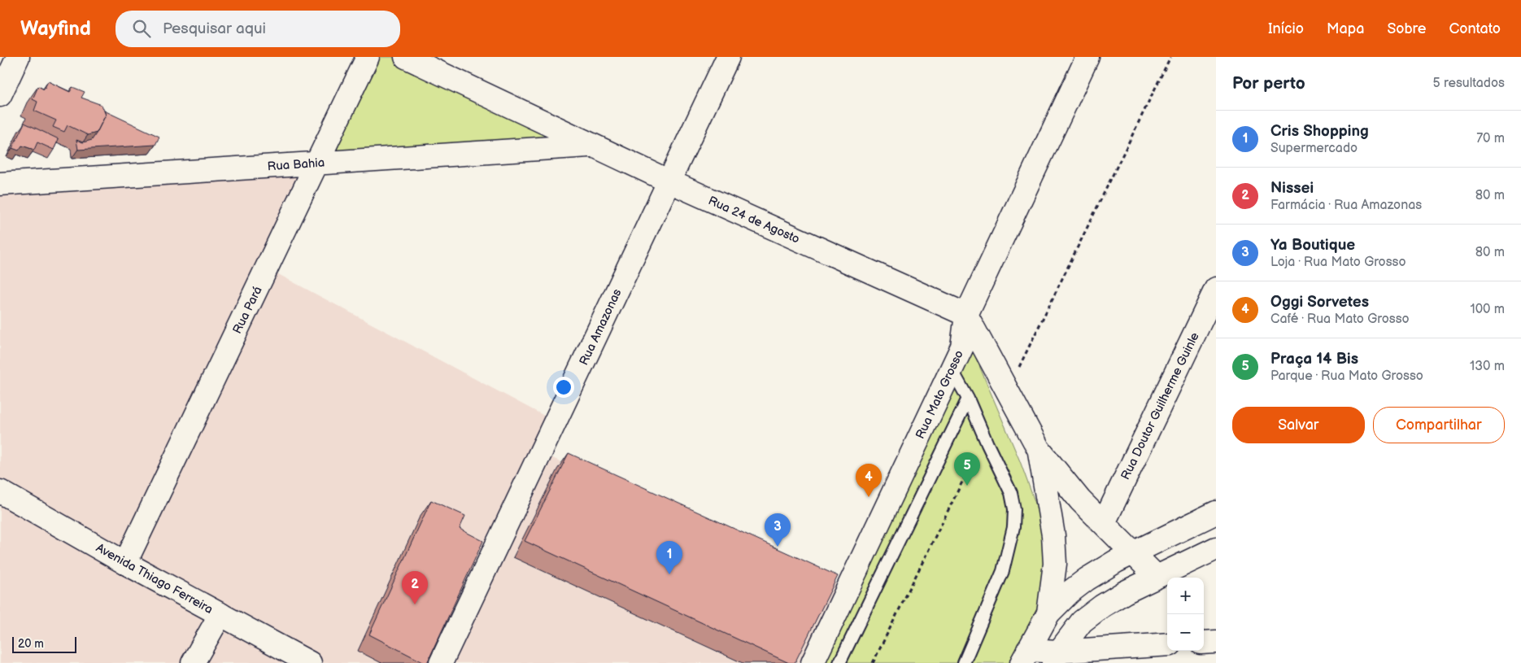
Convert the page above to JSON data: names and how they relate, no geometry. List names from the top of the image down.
{
  "streets": {
    "street": [
      "Rua Bahia",
      "Rua 24 de Agosto",
      "Rua Pará",
      "Rua Amazonas",
      "Rua Mato Grosso",
      "Rua Doutor Guilherme Guinle",
      "Avenida Thiago Ferreira"
    ]
  },
  "crossings": [
    ["Rua Bahia", "Rua 24 de Agosto"],
    ["Rua Bahia", "Rua Pará"],
    ["Rua 24 de Agosto", "Rua Amazonas"],
    ["Rua 24 de Agosto", "Rua Mato Grosso"],
    ["Rua Pará", "Avenida Thiago Ferreira"]
  ],
  "scale_bar": "20 m",
  "page": {
    "header": "Wayfind",
    "search": "Pesquisar aqui",
    "nav": [
      "Início",
      "Mapa",
      "Sobre",
      "Contato"
    ],
    "heading": ["Por perto", "5 resultados"],
    "list": [
      {
        "mark": "1",
        "name": "Cris Shopping",
        "note": "Supermercado",
        "value": "70 m"
      },
      {
        "mark": "2",
        "name": "Nissei",
        "note": "Farmácia · Rua Amazonas",
        "value": "80 m"
      },
      {
        "mark": "3",
        "name": "Ya Boutique",
        "note": "Loja · Rua Mato Grosso",
        "value": "80 m"
      },
      {
        "mark": "4",
        "name": "Oggi Sorvetes",
        "note": "Café · Rua Mato Grosso",
        "value": "100 m"
      },
      {
        "mark": "5",
        "name": "Praça 14 Bis",
        "note": "Parque · Rua Mato Grosso",
        "value": "130 m"
      }
    ],
    "buttons": ["Salvar", "Compartilhar"],
    "pins": [
      "5",
      "4",
      "3",
      "1",
      "2"
    ],
    "map_buttons": ["+", "−"],
    "scale": "20 m"
  }
}
